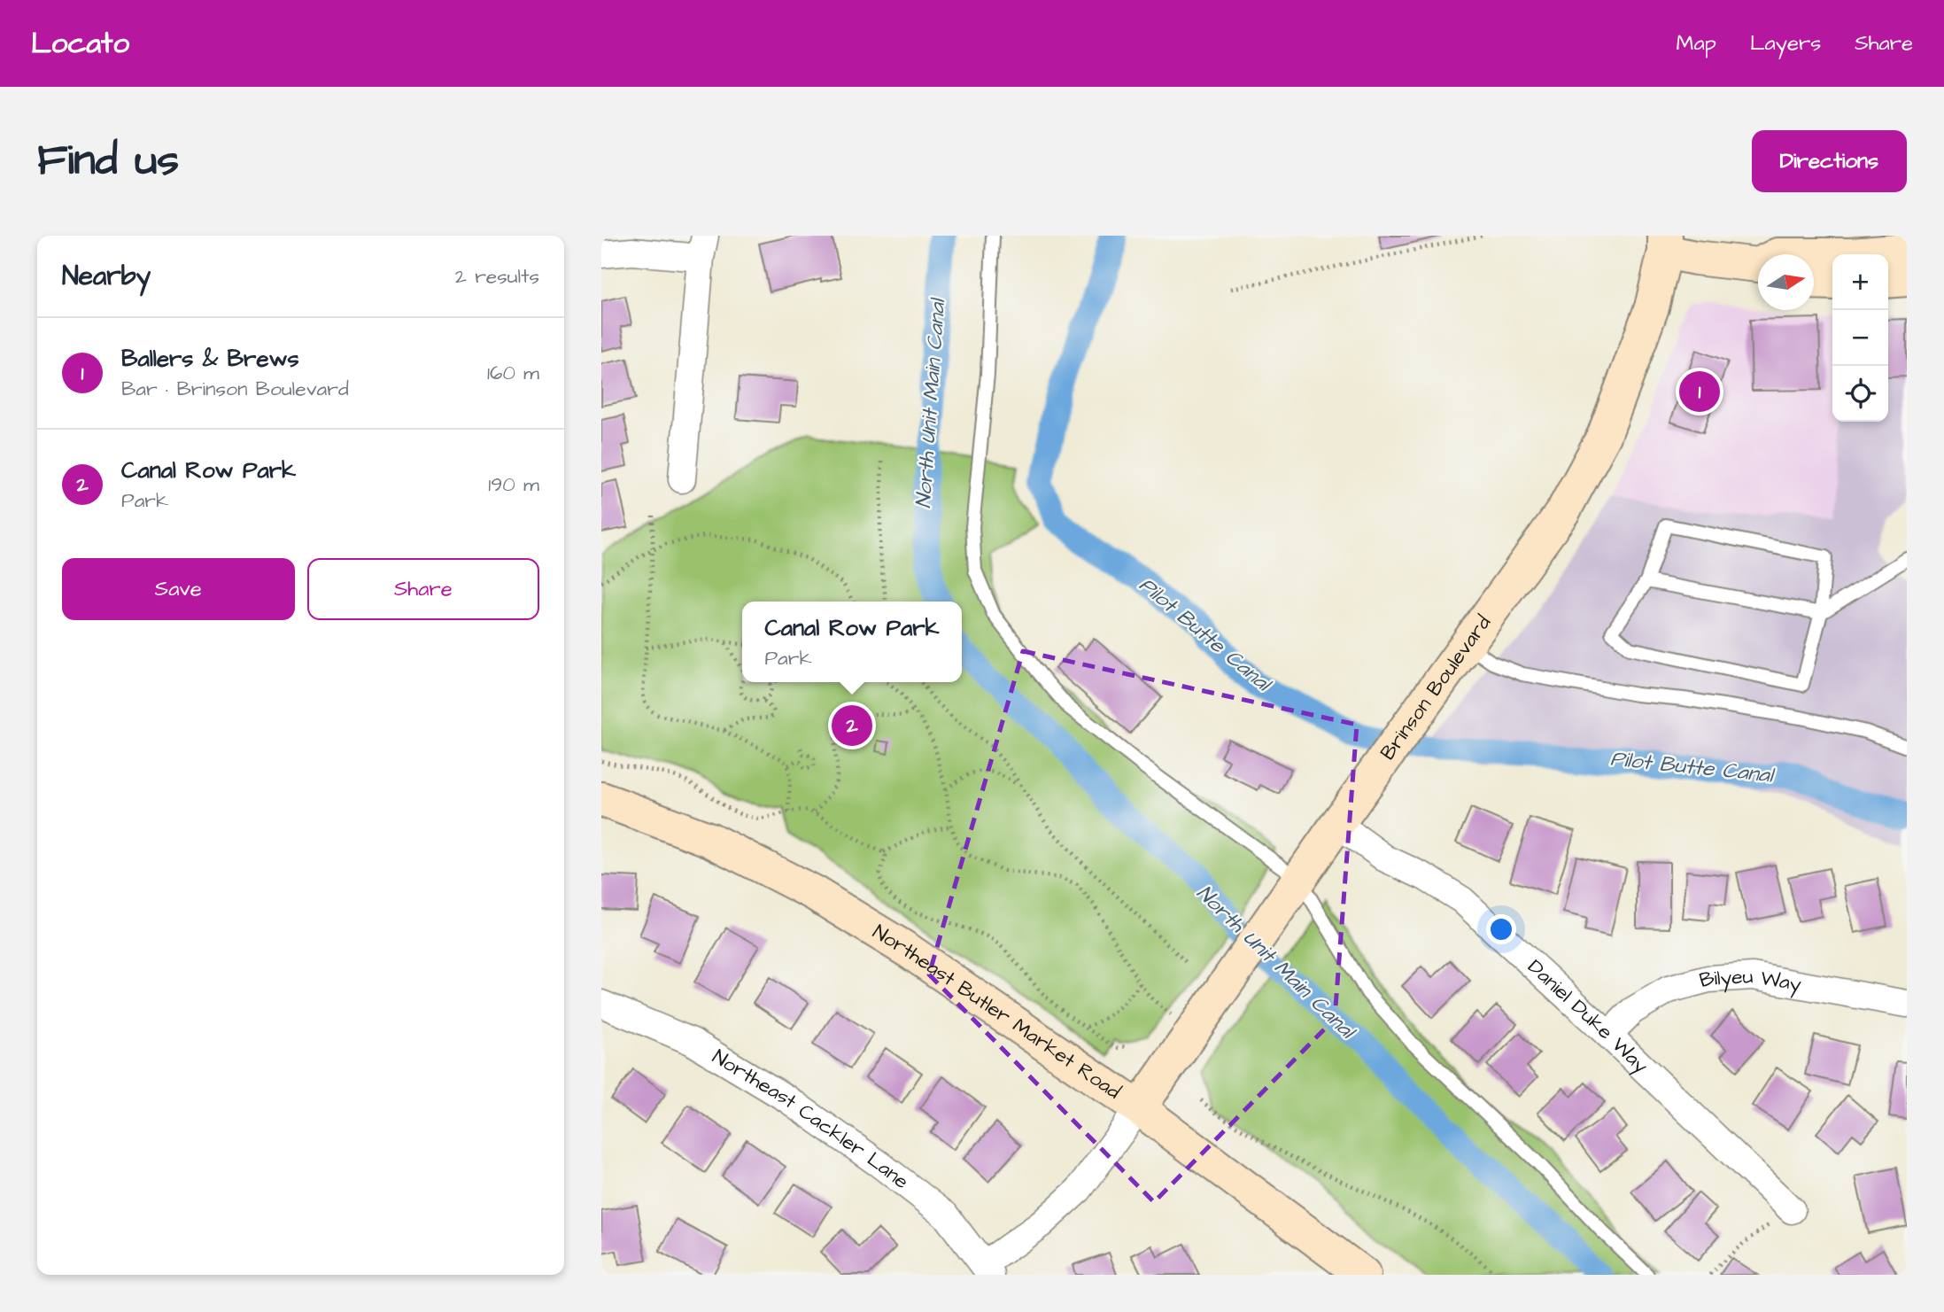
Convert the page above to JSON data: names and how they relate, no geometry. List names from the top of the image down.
{
  "streets": {
    "street": [
      "Brinson Boulevard",
      "Bilyeu Way",
      "Northeast Butler Market Road",
      "Daniel Duke Way",
      "Northeast Cackler Lane"
    ]
  },
  "crossings": [
    ["Brinson Boulevard", "Northeast Butler Market Road"],
    ["Brinson Boulevard", "Daniel Duke Way"],
    ["Bilyeu Way", "Daniel Duke Way"]
  ],
  "water": ["North Unit Main Canal", "Pilot Butte Canal"],
  "north": "right",
  "page": {
    "header": "Locato",
    "nav": ["Map", "Layers", "Share"],
    "buttons": [
      "Directions",
      ["Save", "Share"]
    ],
    "title": "Find us",
    "heading": ["Nearby", "2 results"],
    "map_buttons": ["+", "−"],
    "list": [
      {
        "mark": "1",
        "name": "Ballers & Brews",
        "note": "Bar · Brinson Boulevard",
        "value": "160 m"
      },
      {
        "mark": "2",
        "name": "Canal Row Park",
        "note": "Park",
        "value": "190 m"
      }
    ],
    "pins": ["1", "2"],
    "popup": ["Canal Row Park", "Park"]
  }
}
